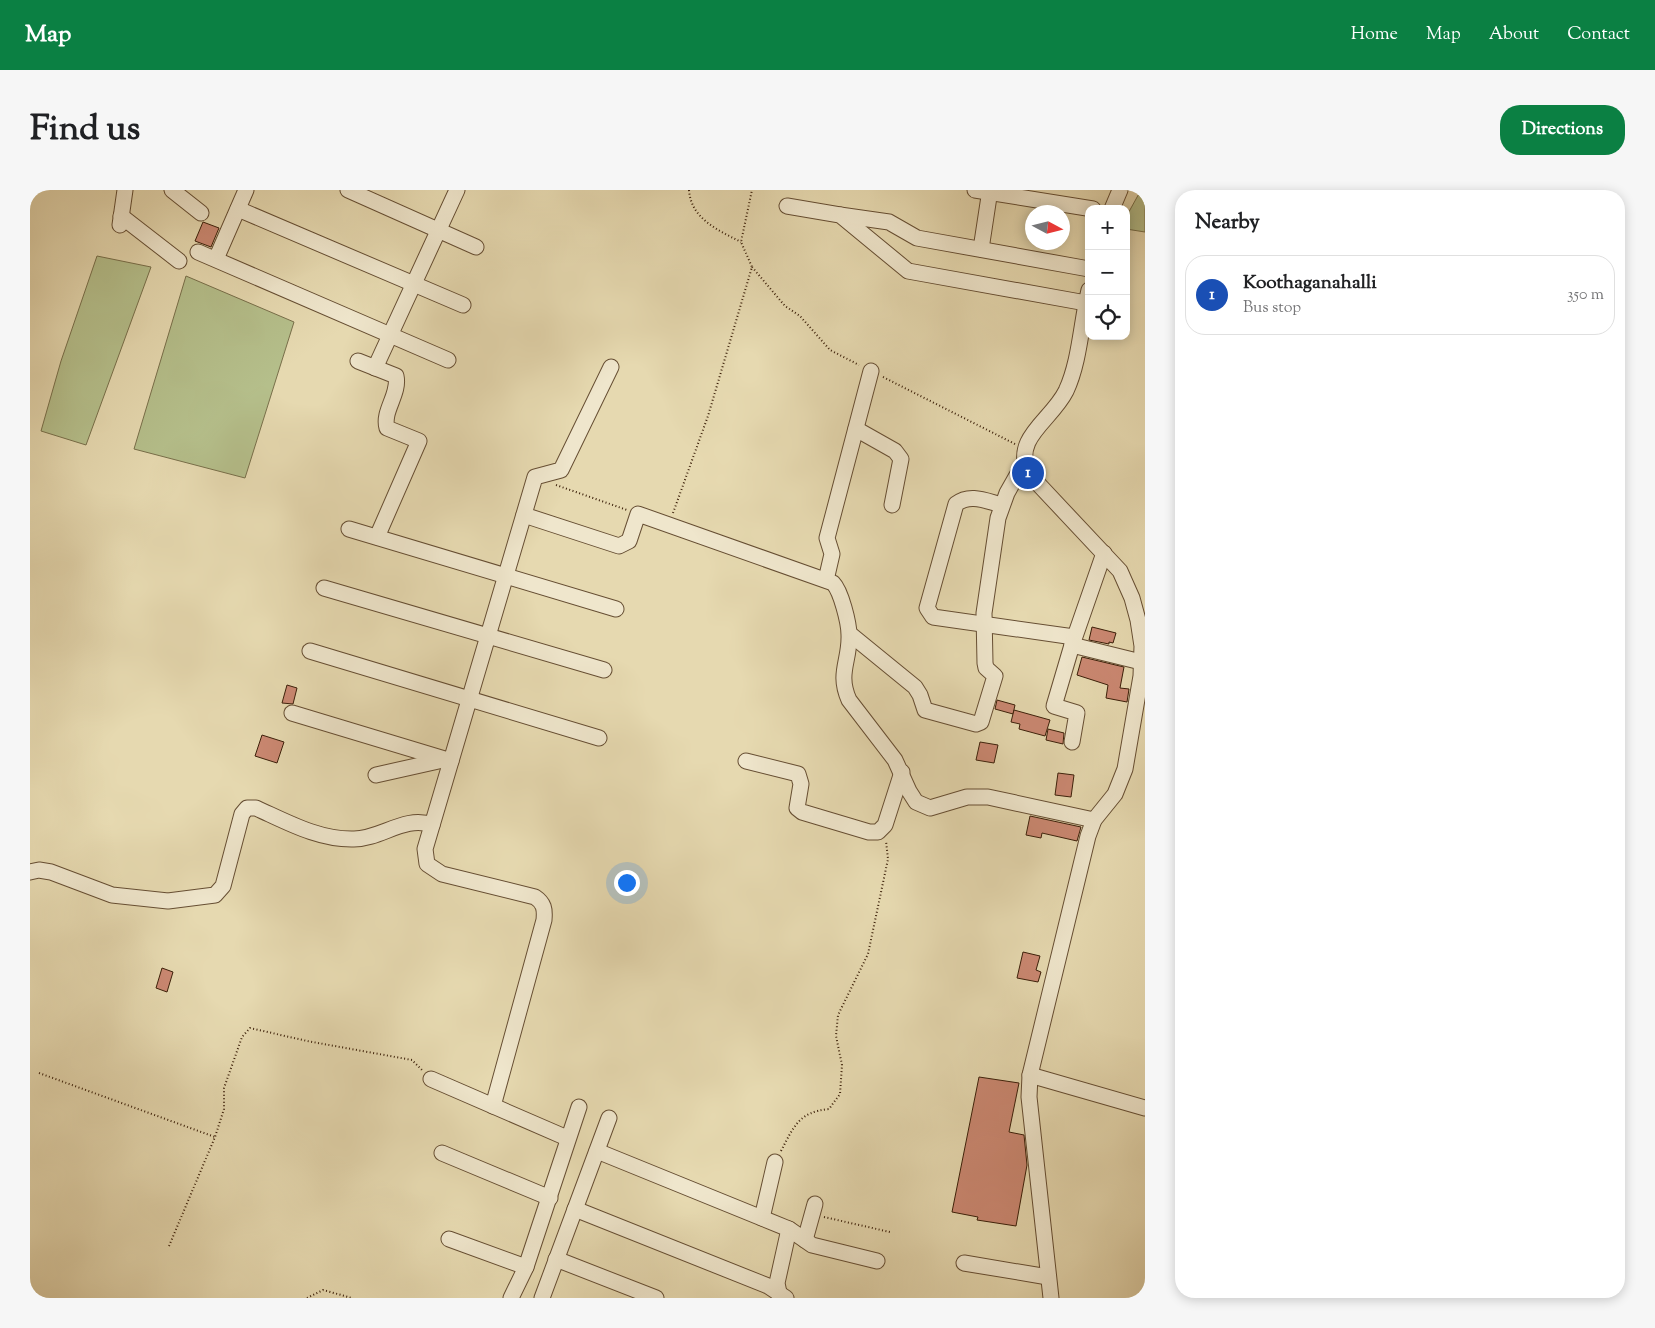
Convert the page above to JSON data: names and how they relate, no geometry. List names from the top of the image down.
{
  "north": "right",
  "page": {
    "header": "Map",
    "nav": [
      "Home",
      "Map",
      "About",
      "Contact"
    ],
    "title": "Find us",
    "buttons": "Directions",
    "heading": "Nearby",
    "map_buttons": ["+", "−"],
    "list": [
      {
        "mark": "1",
        "name": "Koothaganahalli",
        "note": "Bus stop",
        "value": "350 m"
      }
    ],
    "pins": "1"
  }
}
